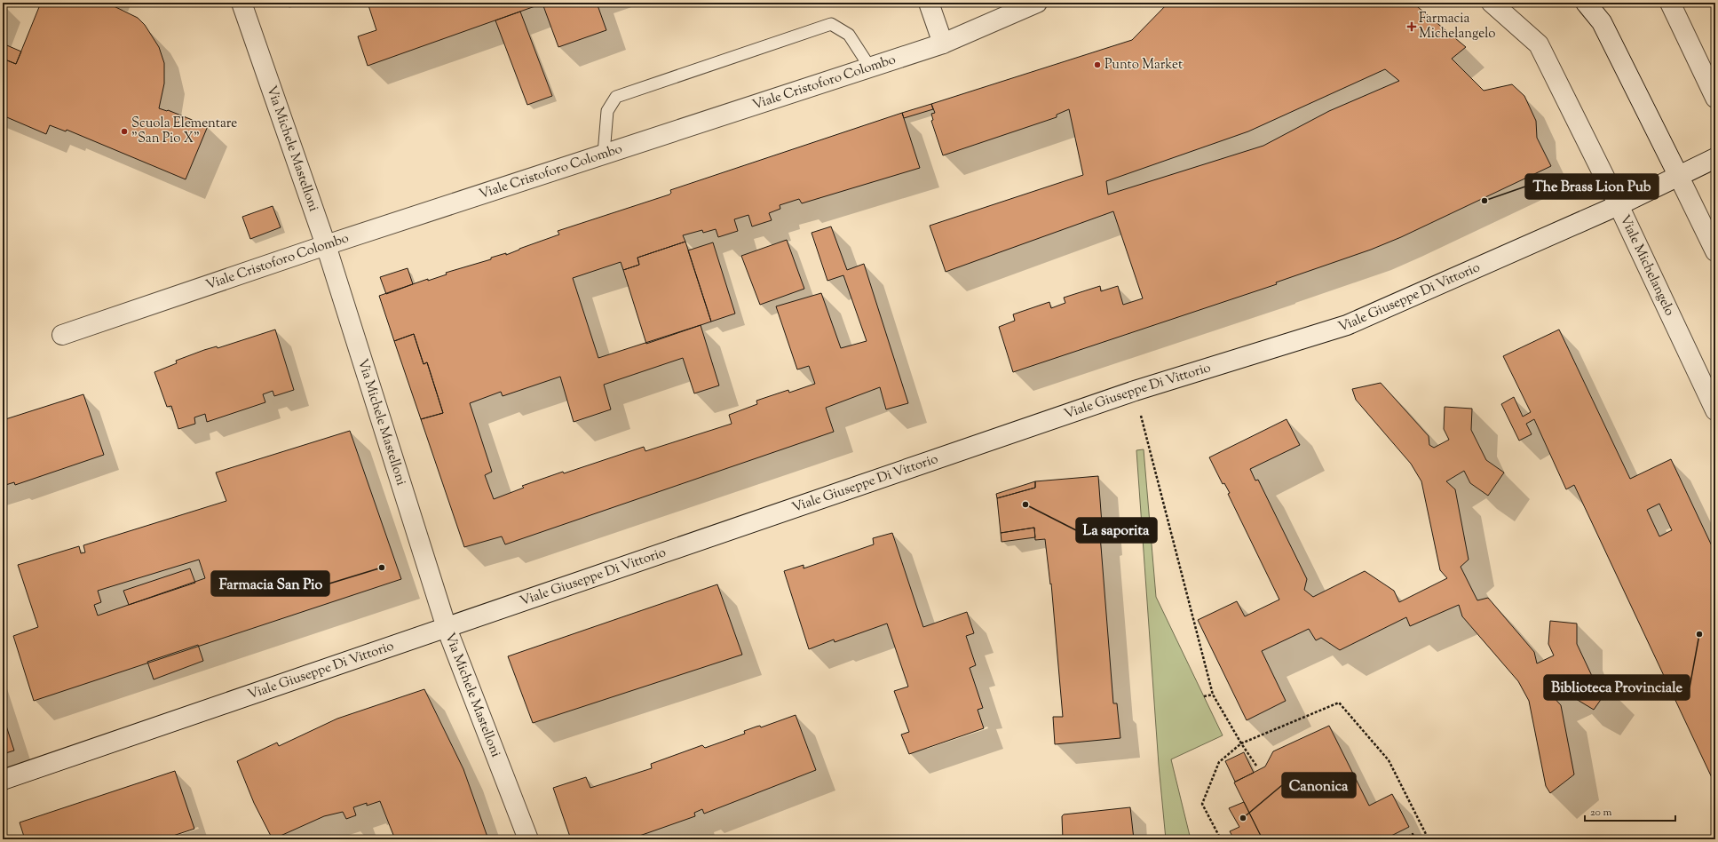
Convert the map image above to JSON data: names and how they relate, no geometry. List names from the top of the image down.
{
  "streets": {
    "street": [
      "Viale Cristoforo Colombo",
      "Via Michele Mastelloni",
      "Viale Michelangelo",
      "Viale Giuseppe Di Vittorio"
    ]
  },
  "crossings": [
    ["Viale Cristoforo Colombo", "Via Michele Mastelloni"],
    ["Via Michele Mastelloni", "Viale Giuseppe Di Vittorio"],
    ["Viale Michelangelo", "Viale Giuseppe Di Vittorio"]
  ],
  "places": {
    "health": ["Farmacia Michelangelo"],
    "other": [
      "Punto Market",
      "Scuola Elementare \"San Pio X\"",
      "The Brass Lion Pub",
      "La saporita",
      "Farmacia San Pio",
      "Biblioteca Provinciale",
      "Canonica"
    ]
  },
  "scale_bar": "20 m"
}
